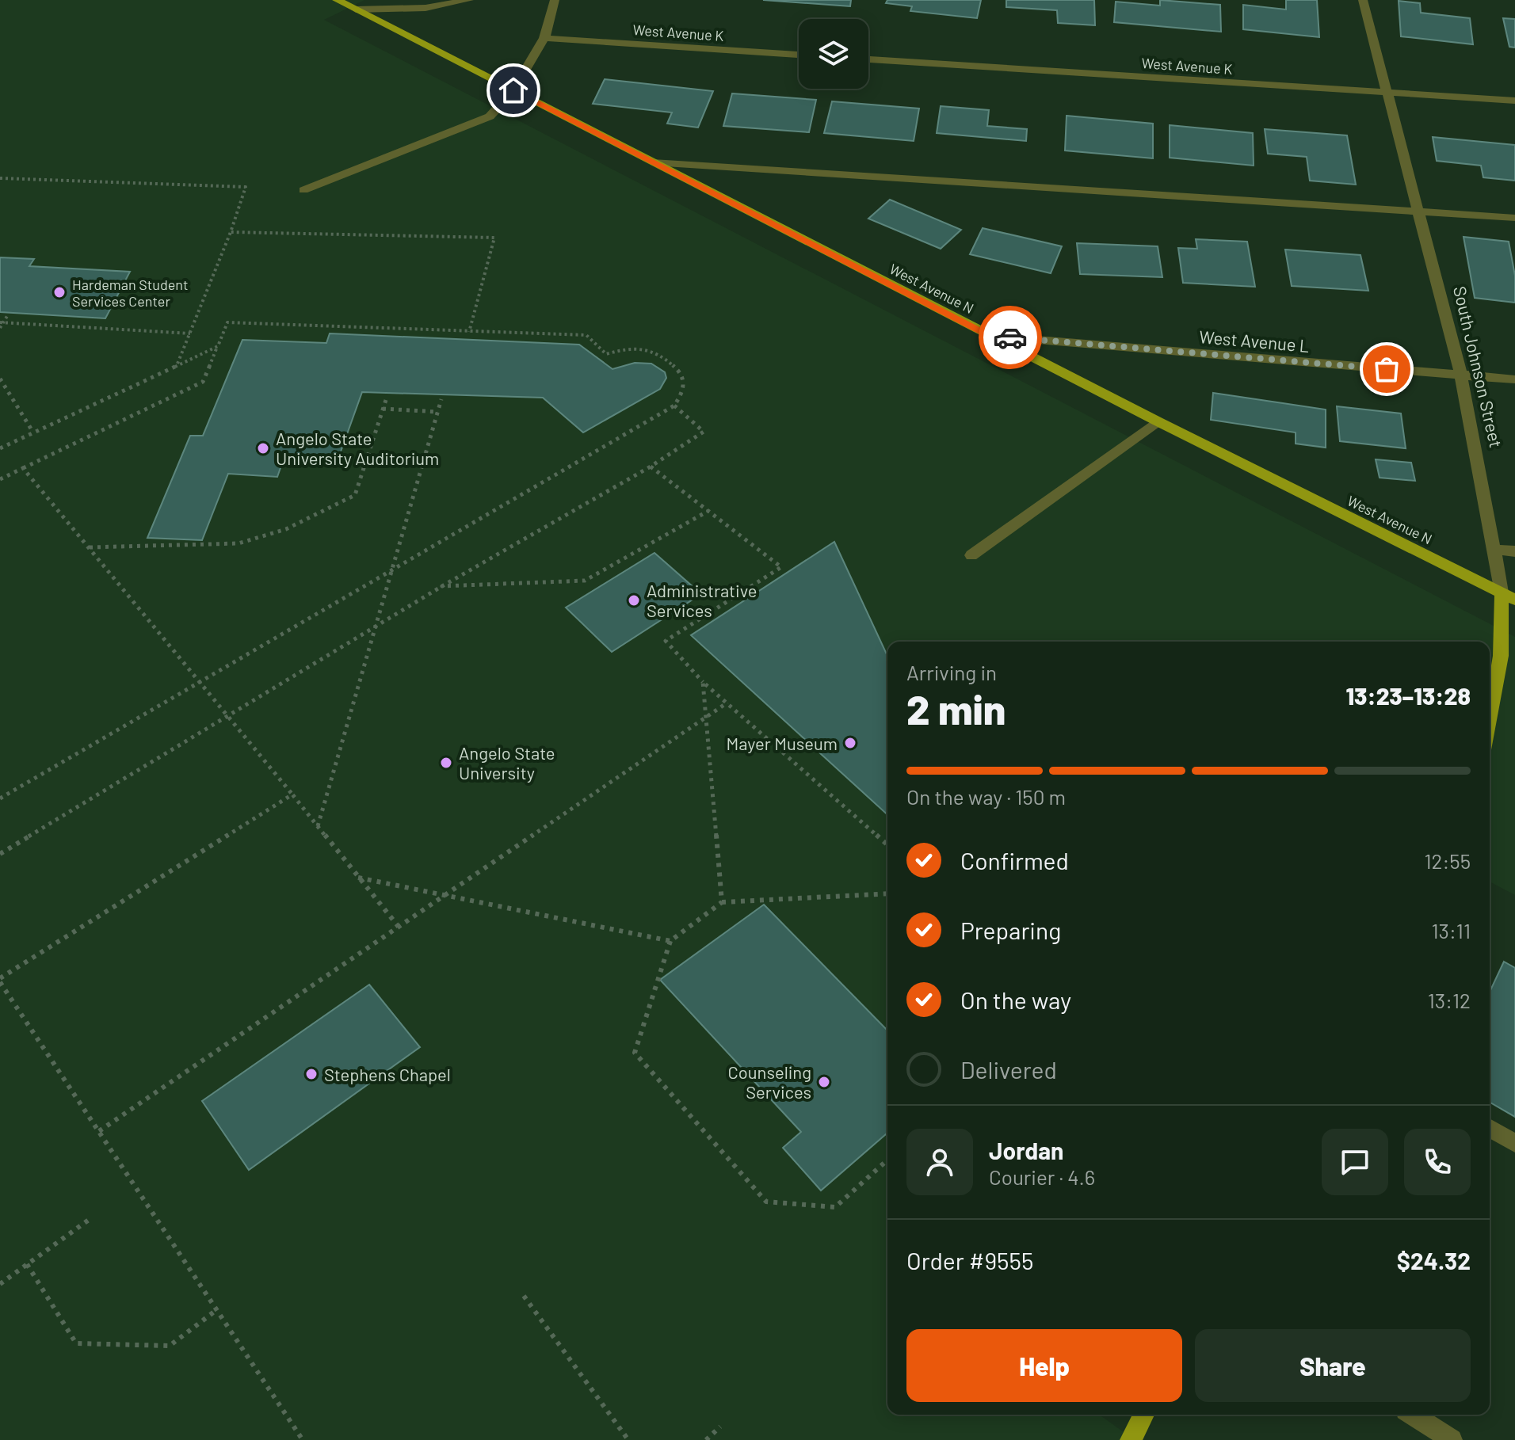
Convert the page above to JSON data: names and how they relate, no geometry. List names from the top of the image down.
{
  "streets": {
    "main road": ["West Avenue N", "South Johnson Street"],
    "street": ["West Avenue K", "West Avenue L"]
  },
  "crossings": [
    ["West Avenue K", "South Johnson Street"],
    ["West Avenue N", "West Avenue L"],
    ["West Avenue N", "South Johnson Street"],
    ["West Avenue L", "South Johnson Street"]
  ],
  "places": [
    "Hardeman Student Services Center",
    "Angelo State University Auditorium",
    "Administrative Services",
    "Mayer Museum",
    "Angelo State University",
    "Stephens Chapel",
    "Counseling Services"
  ],
  "page": {
    "heading": ["2 min", "Arriving in", "13:23–13:28"],
    "panel": [
      "Jordan",
      "Courier · 4.6",
      "Order #9555",
      "$24.32"
    ],
    "bar": "On the way · 150 m",
    "list": [
      ["Confirmed", "12:55"],
      ["Preparing", "13:11"],
      ["On the way", "13:12"],
      "Delivered"
    ],
    "buttons": ["Help", "Share"]
  }
}
